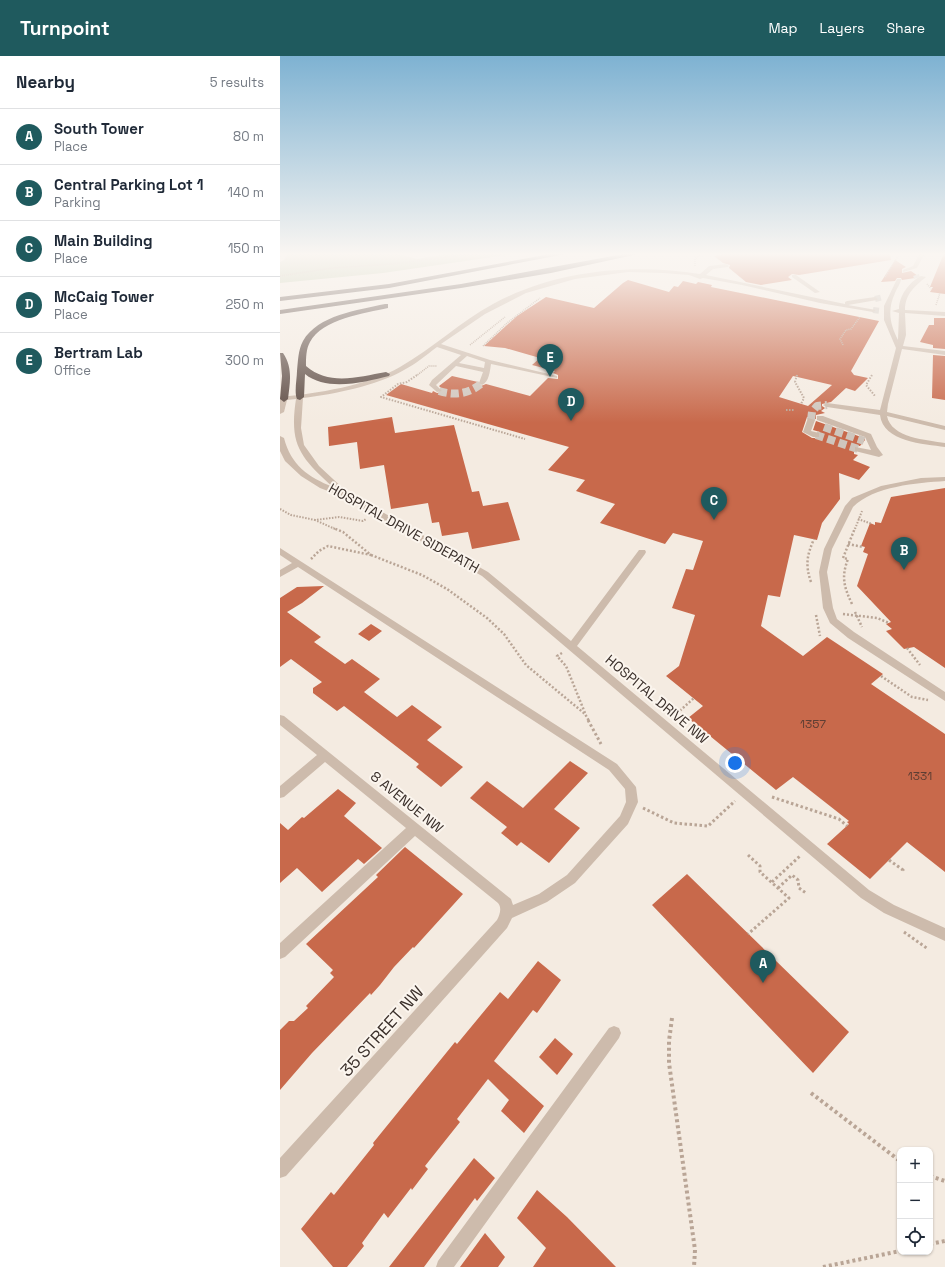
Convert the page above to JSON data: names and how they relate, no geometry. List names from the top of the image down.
{
  "streets": {
    "street": ["HOSPITAL DRIVE NW", "8 AVENUE NW", "35 STREET NW"],
    "path": ["HOSPITAL DRIVE SIDEPATH"]
  },
  "crossings": [
    ["8 AVENUE NW", "35 STREET NW"]
  ],
  "house_numbers": ["1357", "1331"],
  "page": {
    "header": "Turnpoint",
    "nav": ["Map", "Layers", "Share"],
    "heading": ["Nearby", "5 results"],
    "list": [
      {
        "mark": "A",
        "name": "South Tower",
        "note": "Place",
        "value": "80 m"
      },
      {
        "mark": "B",
        "name": "Central Parking Lot 1",
        "note": "Parking",
        "value": "140 m"
      },
      {
        "mark": "C",
        "name": "Main Building",
        "note": "Place",
        "value": "150 m"
      },
      {
        "mark": "D",
        "name": "McCaig Tower",
        "note": "Place",
        "value": "250 m"
      },
      {
        "mark": "E",
        "name": "Bertram Lab",
        "note": "Office",
        "value": "300 m"
      }
    ],
    "pins": [
      "E",
      "D",
      "C",
      "B",
      "A"
    ],
    "map_buttons": ["+", "−"]
  }
}
